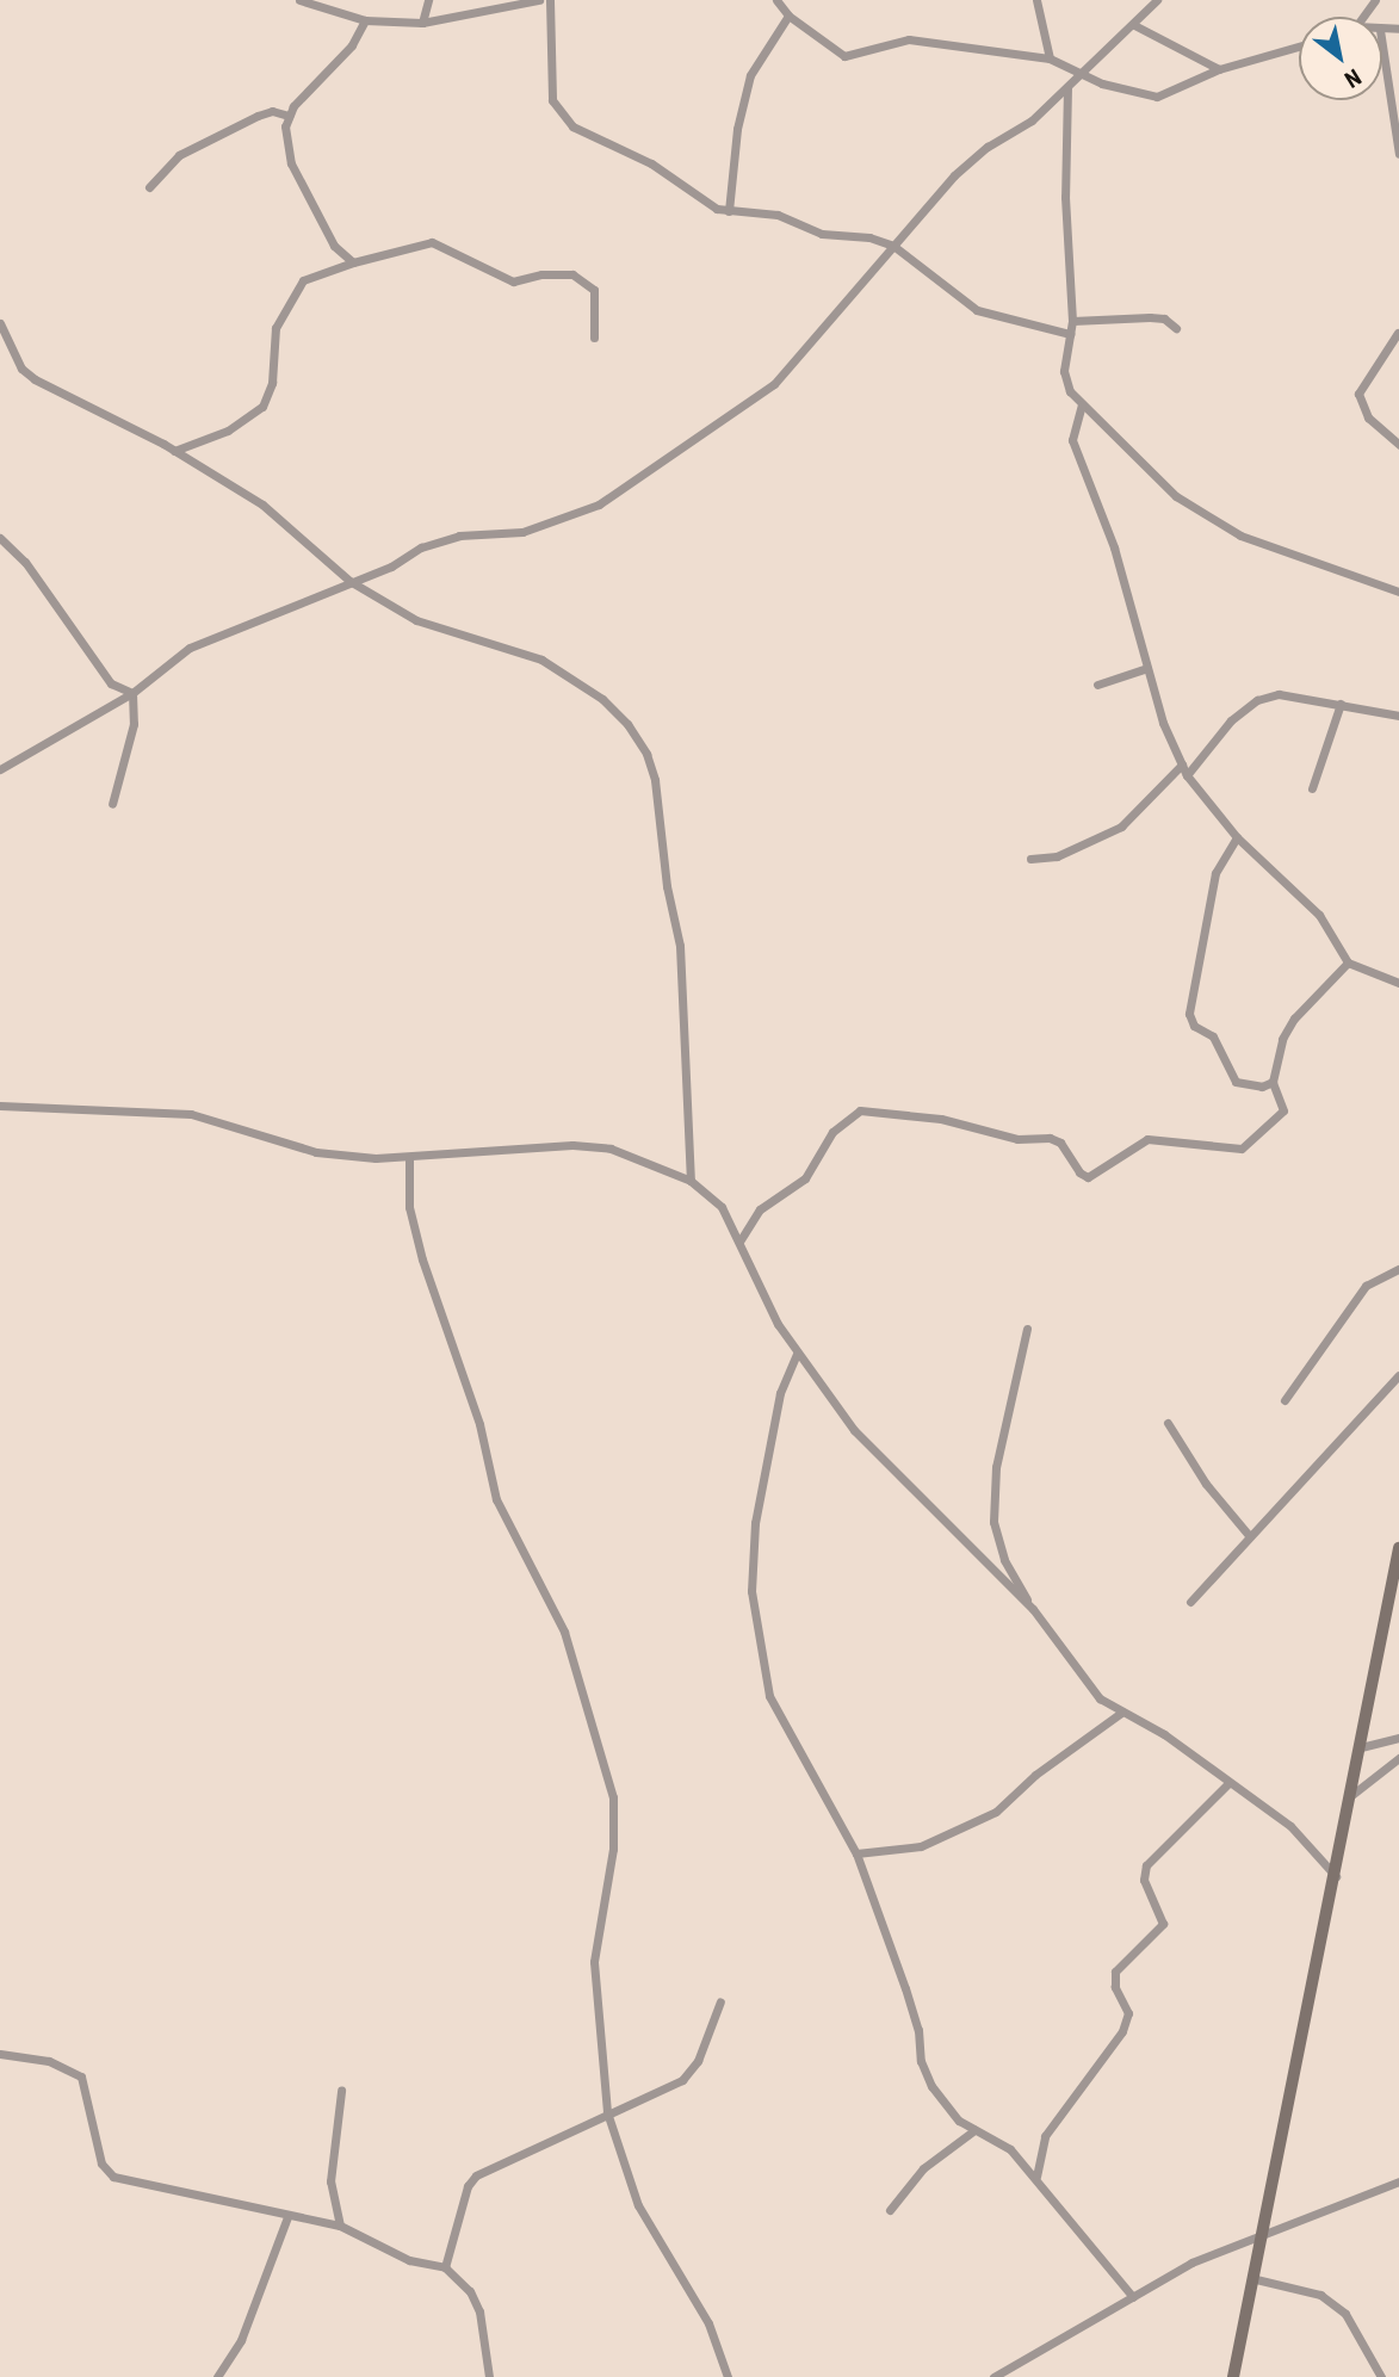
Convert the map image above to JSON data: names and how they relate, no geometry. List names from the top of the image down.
{
  "north": "bottom right"
}
